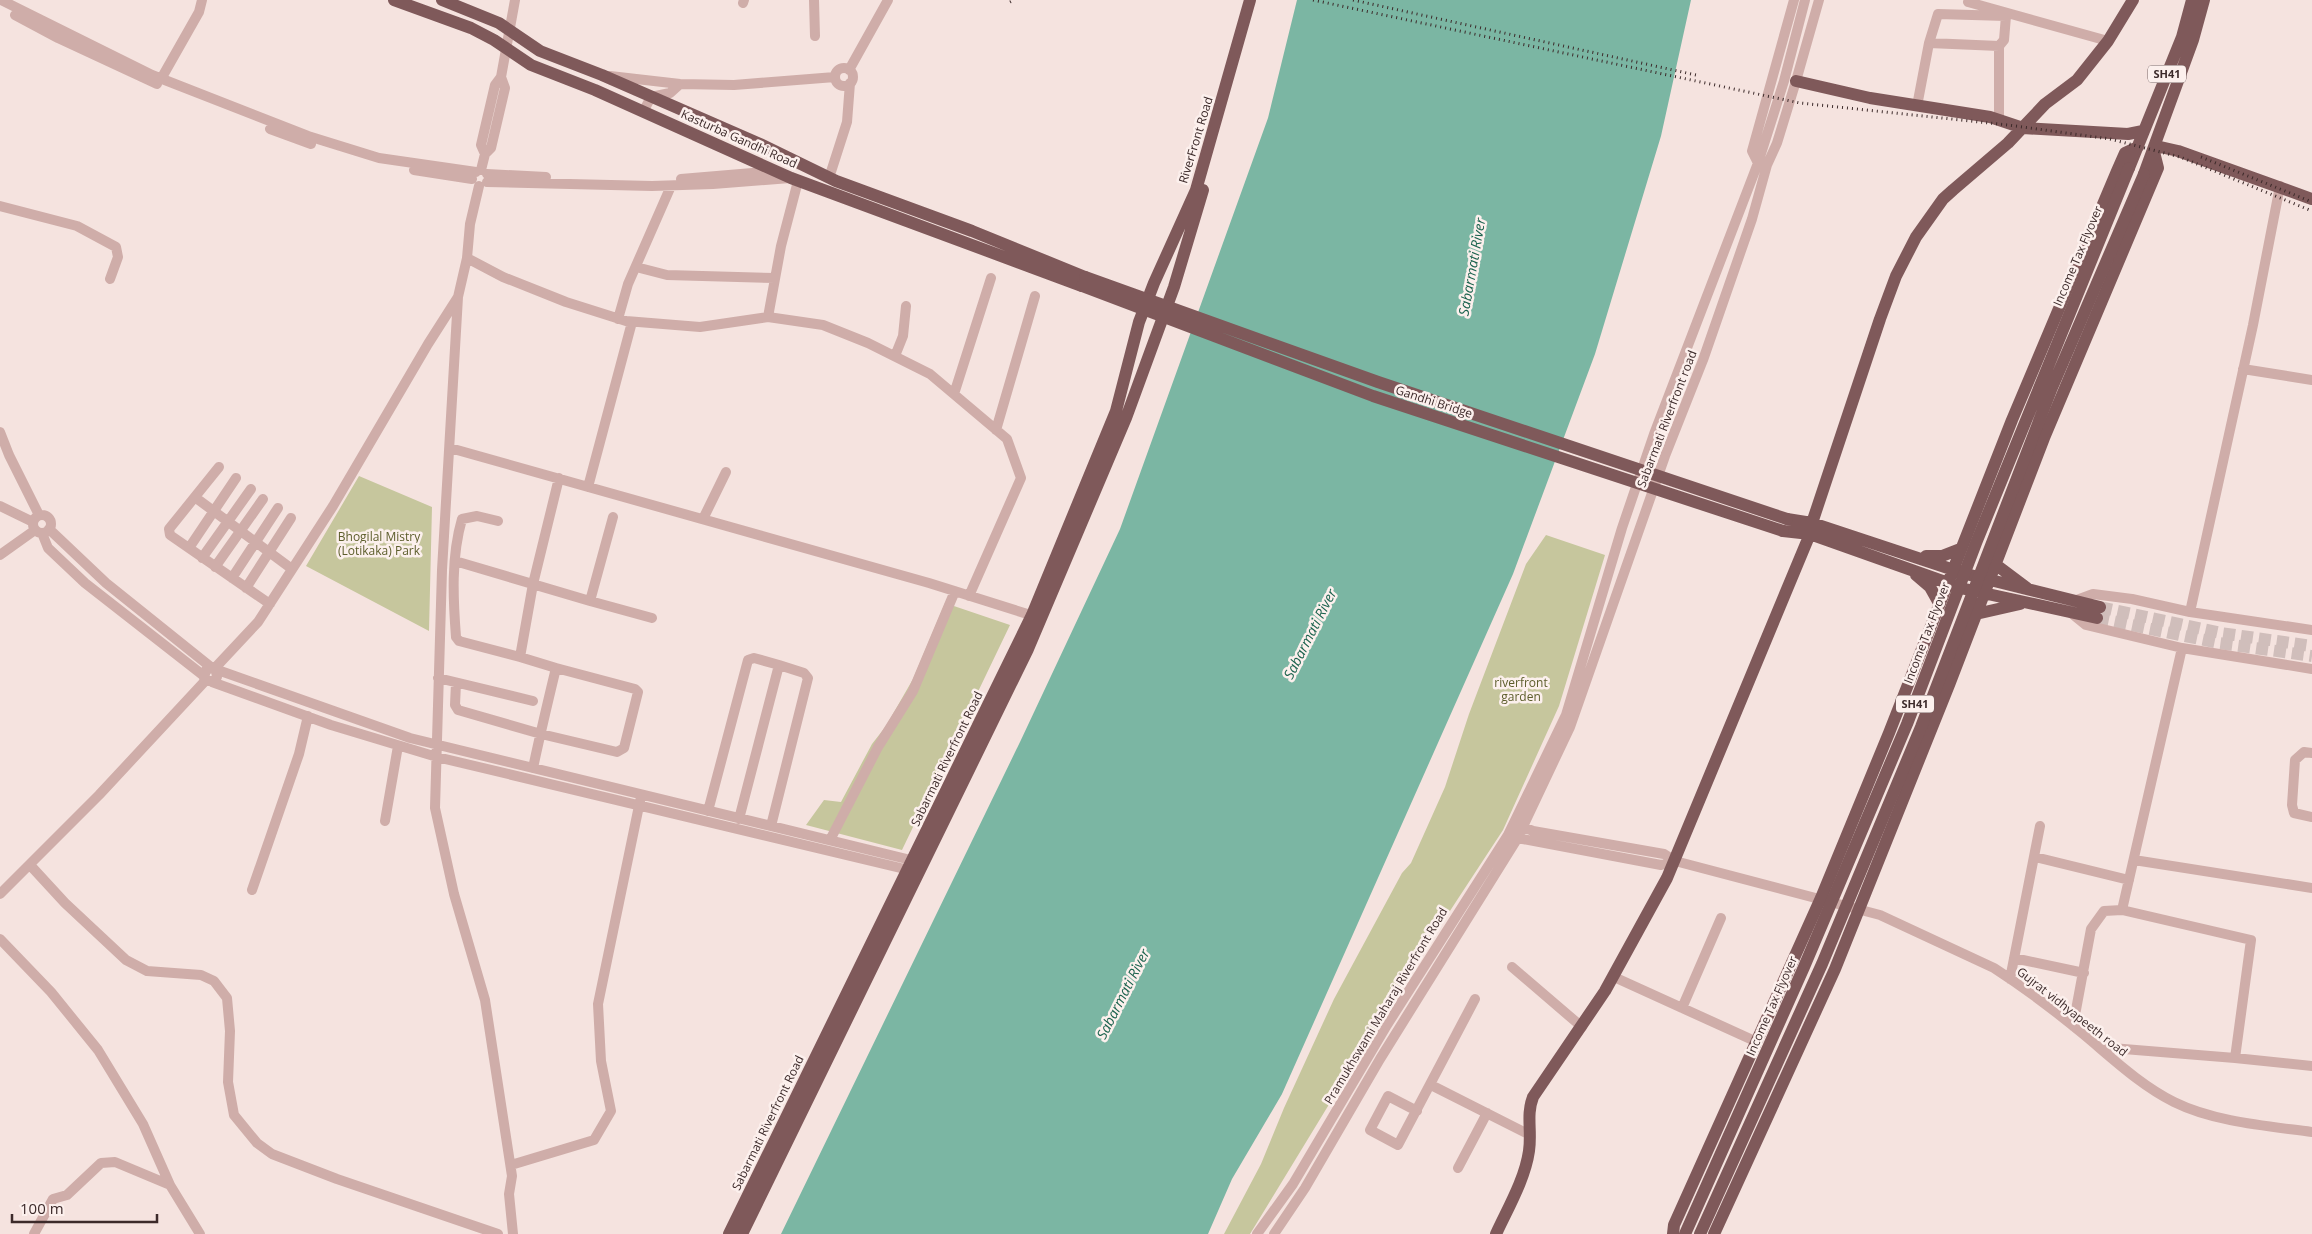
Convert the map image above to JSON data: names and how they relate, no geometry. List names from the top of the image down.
{
  "streets": {
    "main road": [
      "SH41",
      "Kasturba Gandhi Road",
      "RiverFront Road",
      "Income Tax Flyover",
      "Gandhi Bridge",
      "Sabarmati Riverfront Road"
    ],
    "street": ["Sabarmati Riverfront road", "Pramukhswami Maharaj Riverfront Road", "Gujrat vidhyapeeth road"]
  },
  "crossings": [
    ["SH41", "Income Tax Flyover"],
    ["Kasturba Gandhi Road", "Gandhi Bridge"],
    ["RiverFront Road", "Sabarmati Riverfront Road"],
    ["Sabarmati Riverfront road", "Pramukhswami Maharaj Riverfront Road"],
    ["Sabarmati Riverfront road", "Gujrat vidhyapeeth road"]
  ],
  "water": ["Sabarmati River"],
  "parks": ["Bhogilal Mistry (Lotikaka) Park", "riverfront garden"],
  "scale_bar": "100 m"
}
